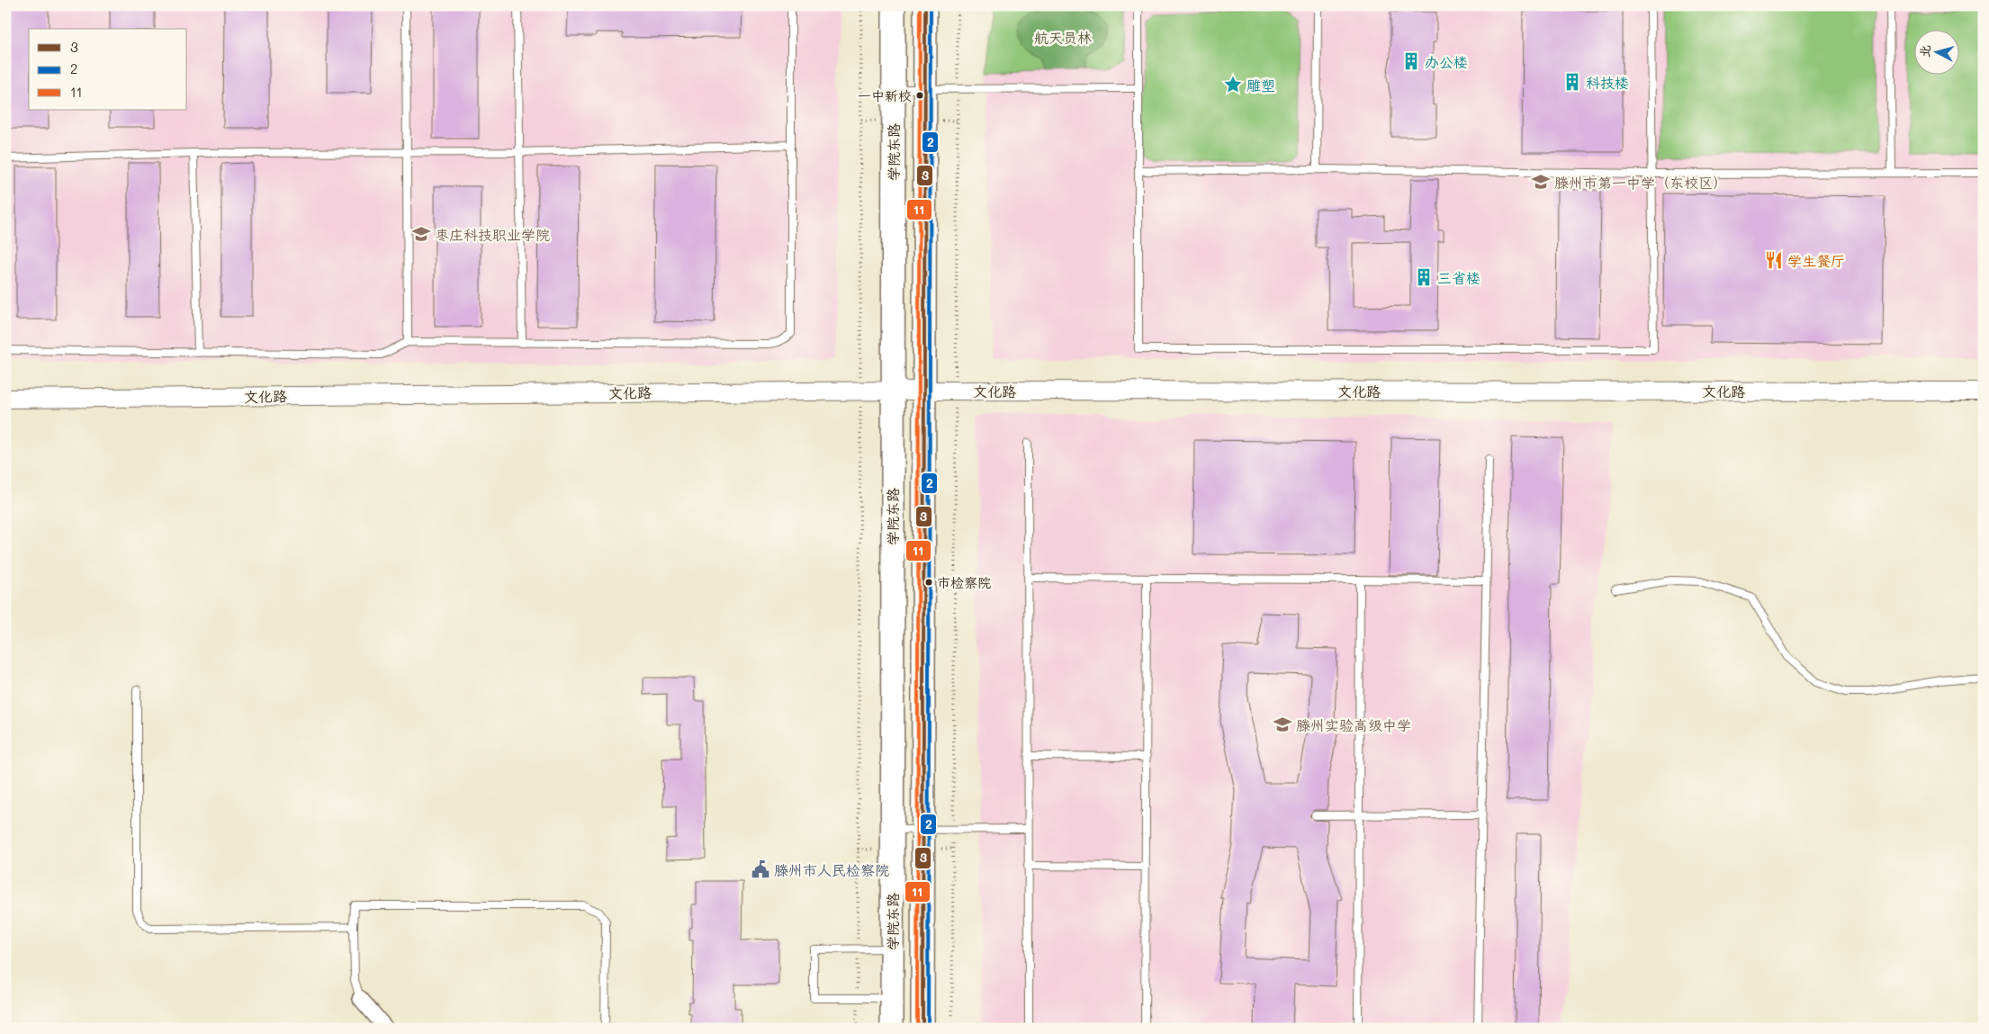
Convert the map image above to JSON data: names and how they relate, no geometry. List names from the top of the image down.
{
  "streets": {
    "main road": ["学院东路"],
    "street": ["文化路"]
  },
  "crossings": [
    ["学院东路", "文化路"]
  ],
  "parks": ["航天员林"],
  "places": {
    "building": ["办公楼", "科技楼", "三省楼"],
    "place": ["雕塑"],
    "other": ["一中新校", "市检察院"],
    "school or university": ["滕州市第一中学（东校区）", "枣庄科技职业学院", "滕州实验高级中学"],
    "restaurant": ["学生餐厅"],
    "public building": ["滕州市人民检察院"]
  },
  "lines": ["transit line 3", "transit line 2", "transit line 11"],
  "legend": ["3", "2", "11"],
  "north": "left"
}
